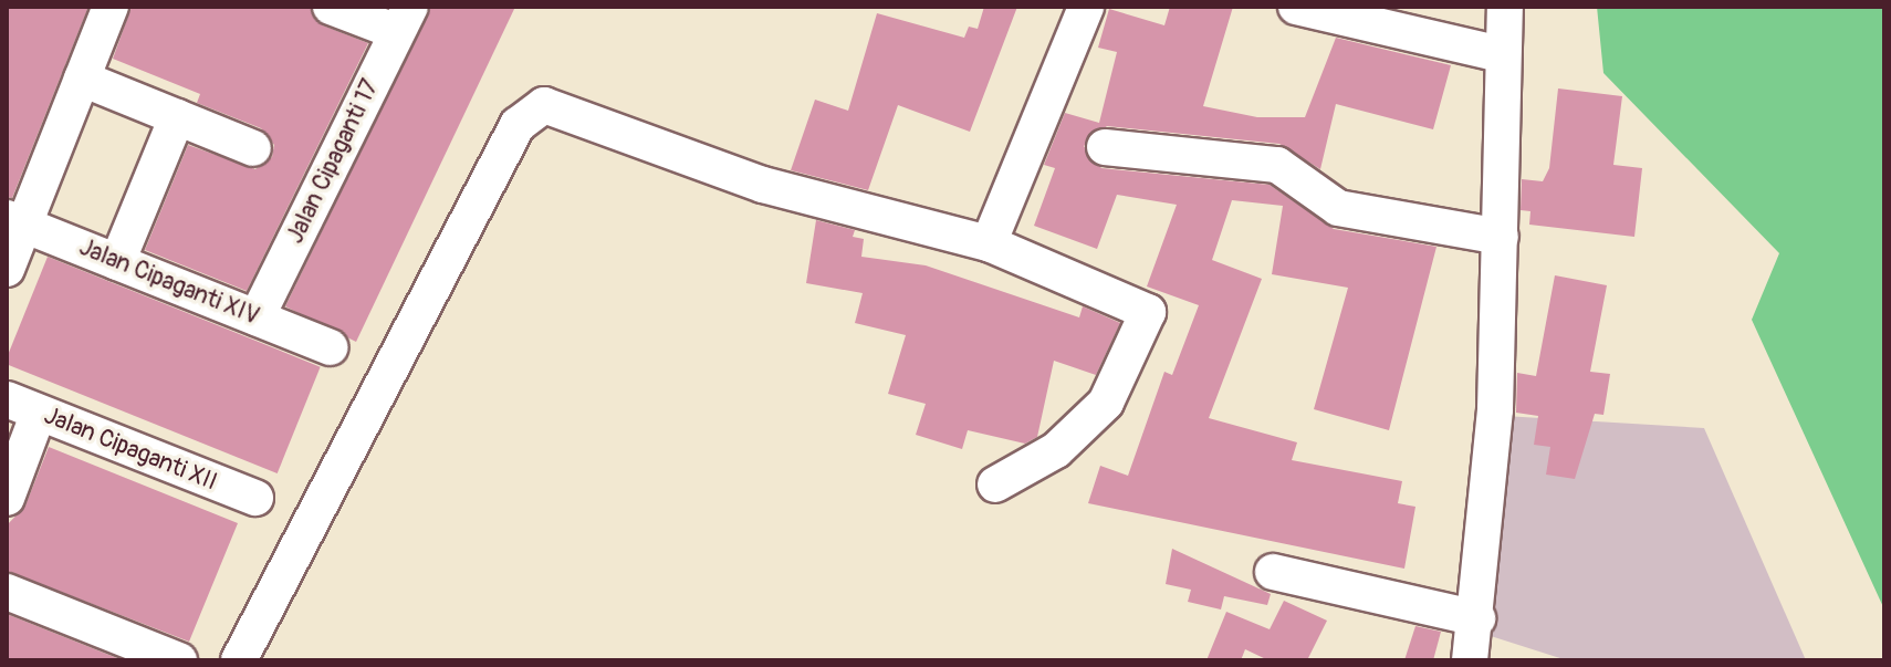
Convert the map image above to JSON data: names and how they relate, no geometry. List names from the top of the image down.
{
  "streets": {
    "street": ["Jalan Cipaganti 17", "Jalan Cipaganti XIV", "Jalan Cipaganti XII"]
  },
  "crossings": [
    ["Jalan Cipaganti 17", "Jalan Cipaganti XIV"]
  ]
}
